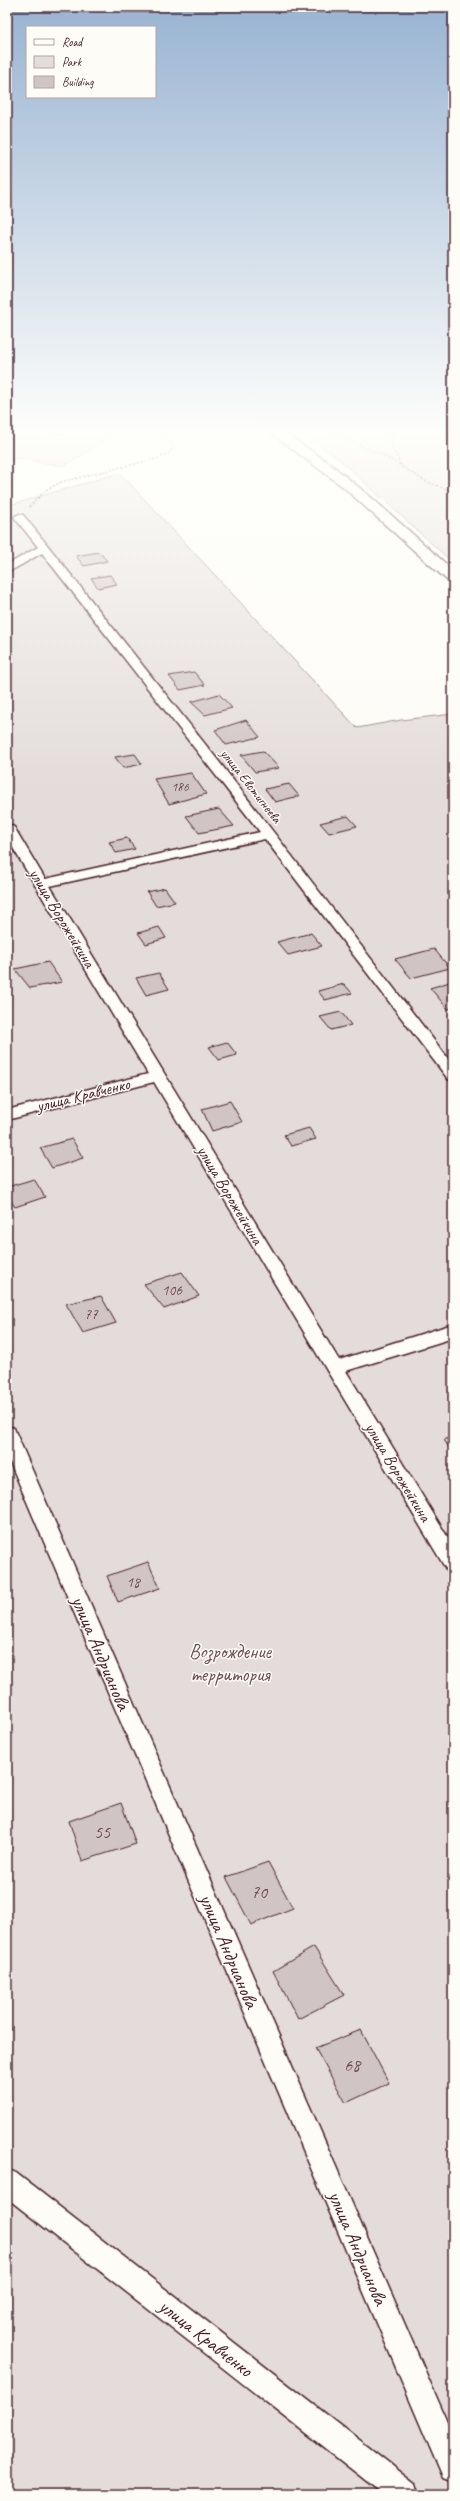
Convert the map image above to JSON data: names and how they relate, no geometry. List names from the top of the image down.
{
  "streets": {
    "street": [
      "улица Евстигнеева",
      "улица Ворожейкина",
      "улица Кравченко",
      "улица Андрианова"
    ]
  },
  "crossings": [
    ["улица Ворожейкина", "улица Кравченко"]
  ],
  "parks": ["Возрождение территория"],
  "house_numbers": [
    "186",
    "106",
    "77",
    "18",
    "55",
    "70",
    "68"
  ],
  "legend": ["Road", "Park", "Building"]
}
